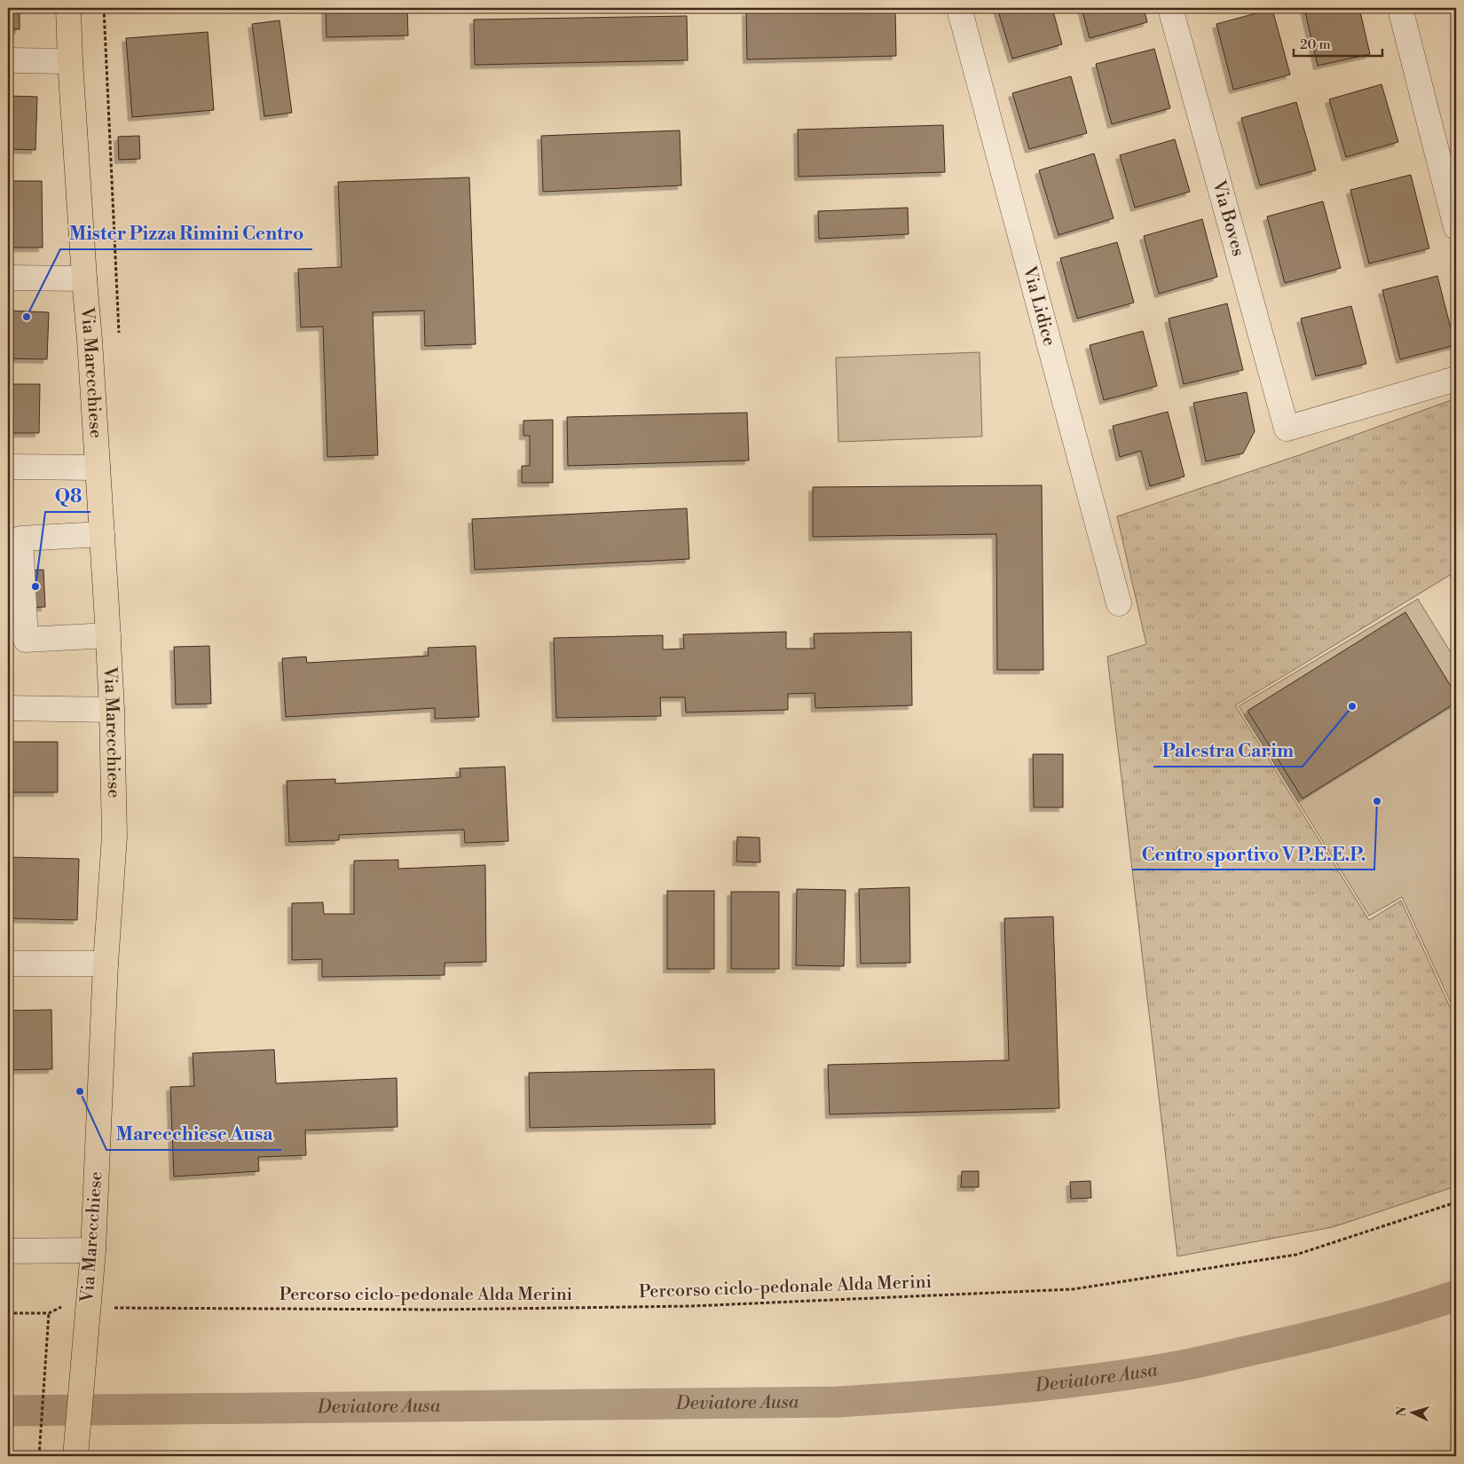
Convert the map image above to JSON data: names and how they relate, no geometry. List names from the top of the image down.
{
  "streets": {
    "main road": ["Via Marecchiese"],
    "street": ["Via Boves", "Via Lidice"],
    "path": ["Percorso ciclo-pedonale Alda Merini"]
  },
  "water": ["Deviatore Ausa"],
  "places": [
    "Mister Pizza Rimini Centro",
    "Q8",
    "Palestra Carim",
    "Centro sportivo V P.E.E.P.",
    "Marecchiese Ausa"
  ],
  "scale_bar": "20 m",
  "north": "left"
}
